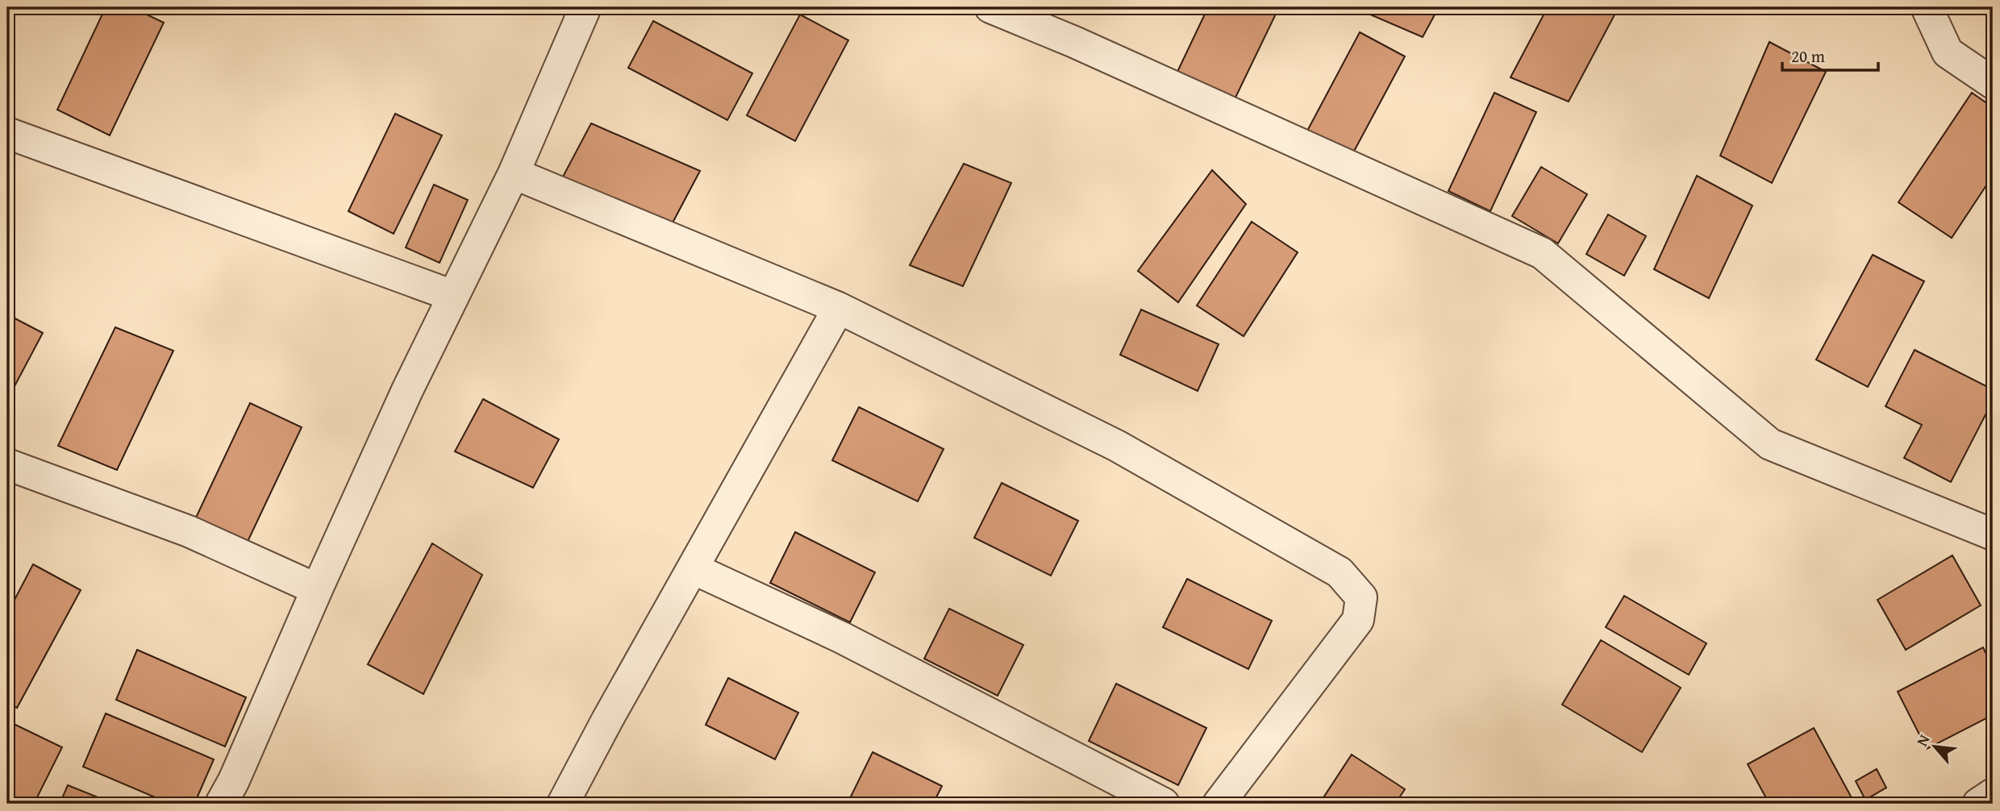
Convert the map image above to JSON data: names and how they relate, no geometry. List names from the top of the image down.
{
  "scale_bar": "20 m",
  "north": "top left"
}
